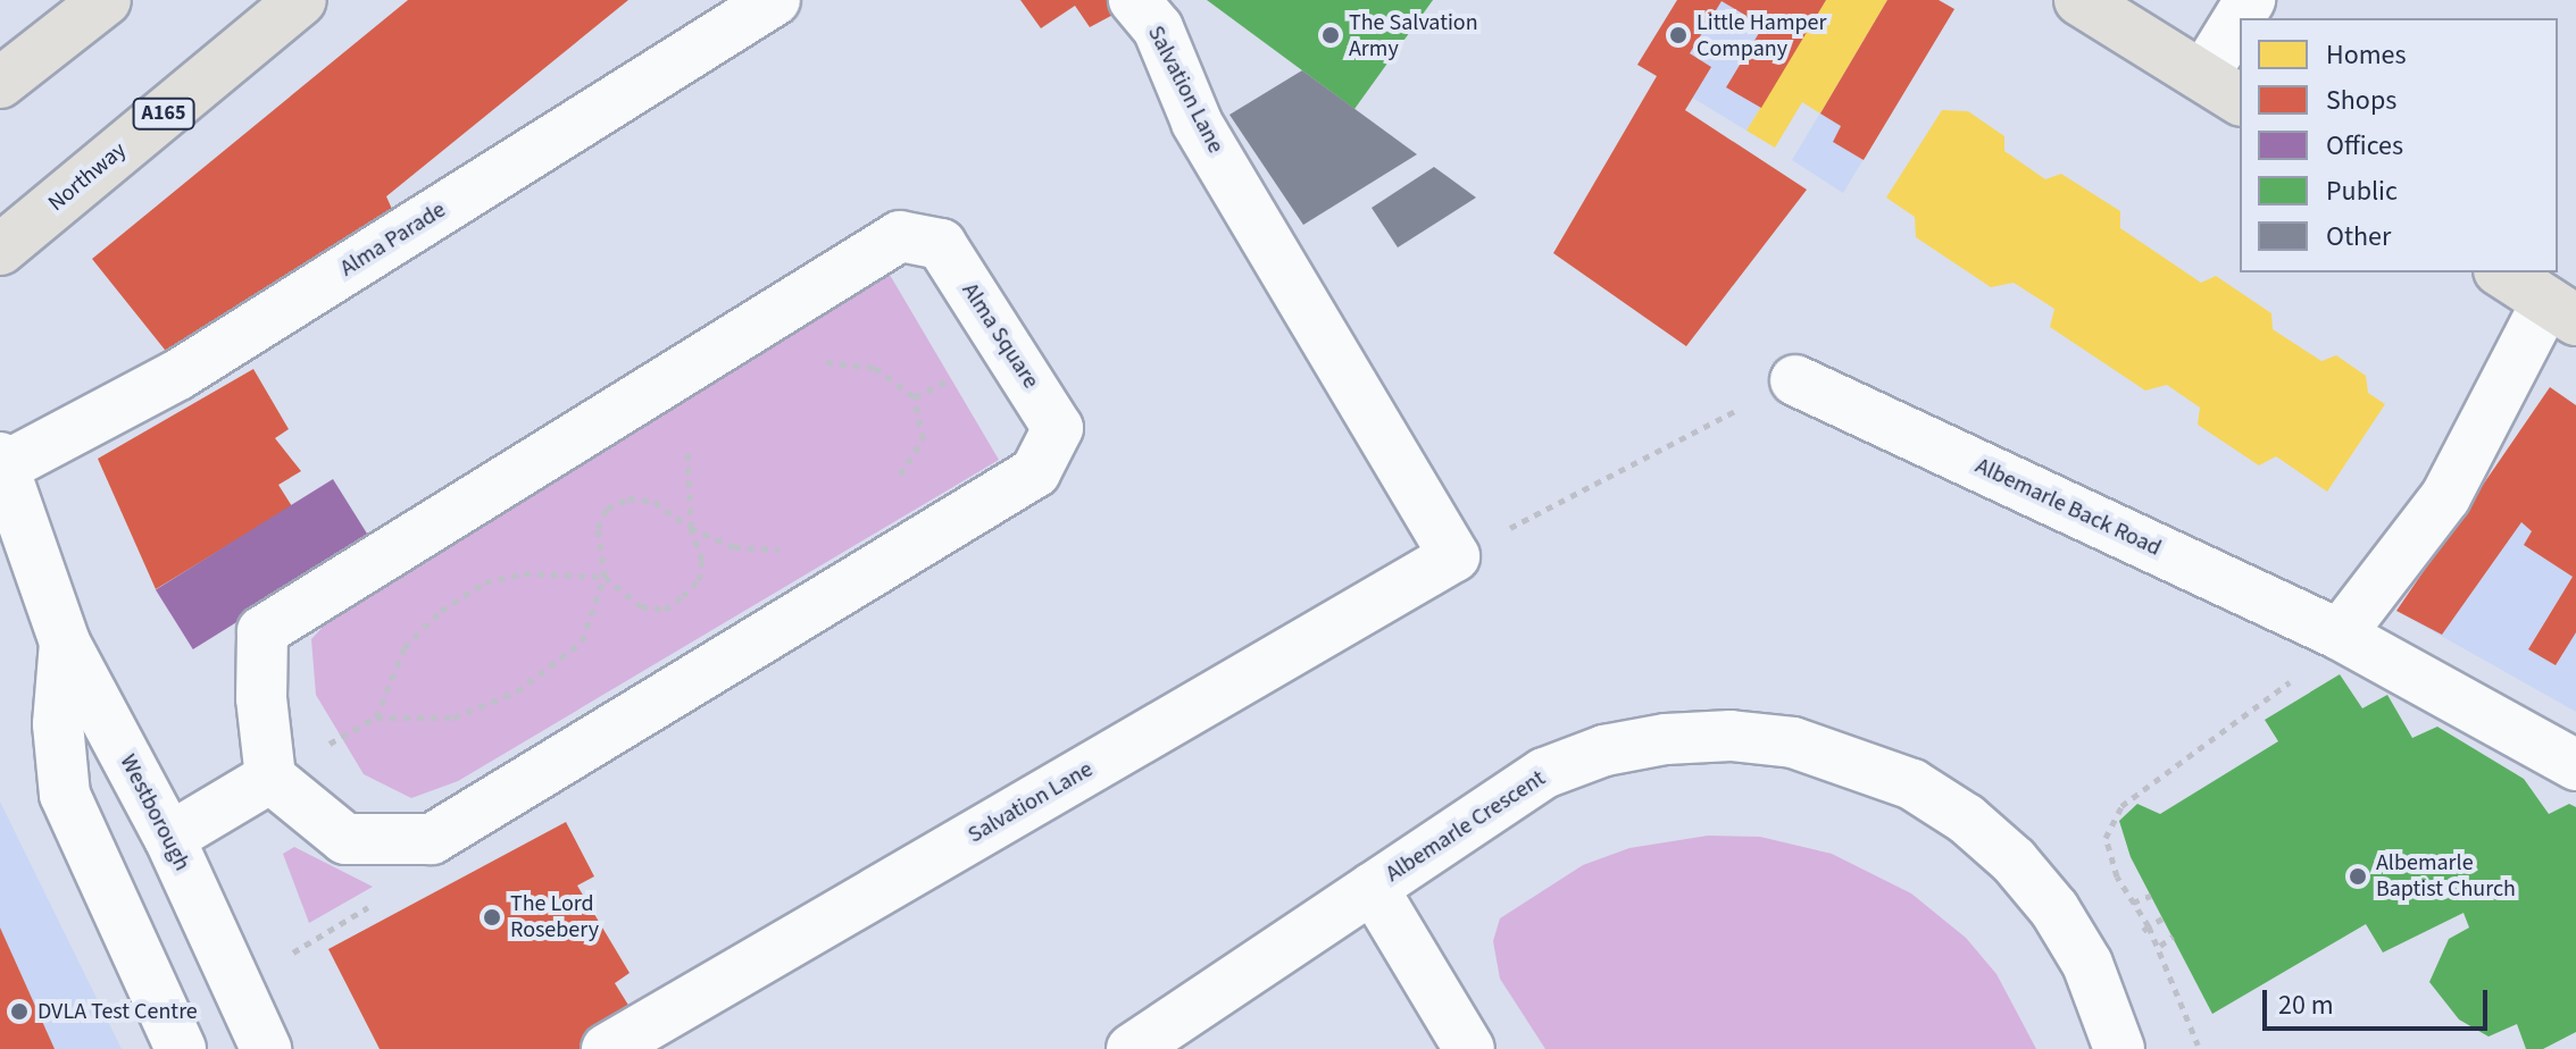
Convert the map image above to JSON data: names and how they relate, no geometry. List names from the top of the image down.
{
  "streets": {
    "main road": ["A165", "Northway"],
    "street": [
      "Salvation Lane",
      "Alma Parade",
      "Alma Square",
      "Albemarle Back Road",
      "Westborough",
      "Albemarle Crescent"
    ]
  },
  "crossings": [
    ["Alma Parade", "Westborough"]
  ],
  "places": [
    "The Salvation Army",
    "Little Hamper Company",
    "Albemarle Baptist Church",
    "The Lord Rosebery",
    "DVLA Test Centre"
  ],
  "legend": [
    "Homes",
    "Shops",
    "Offices",
    "Public",
    "Other"
  ],
  "scale_bar": "20 m"
}
